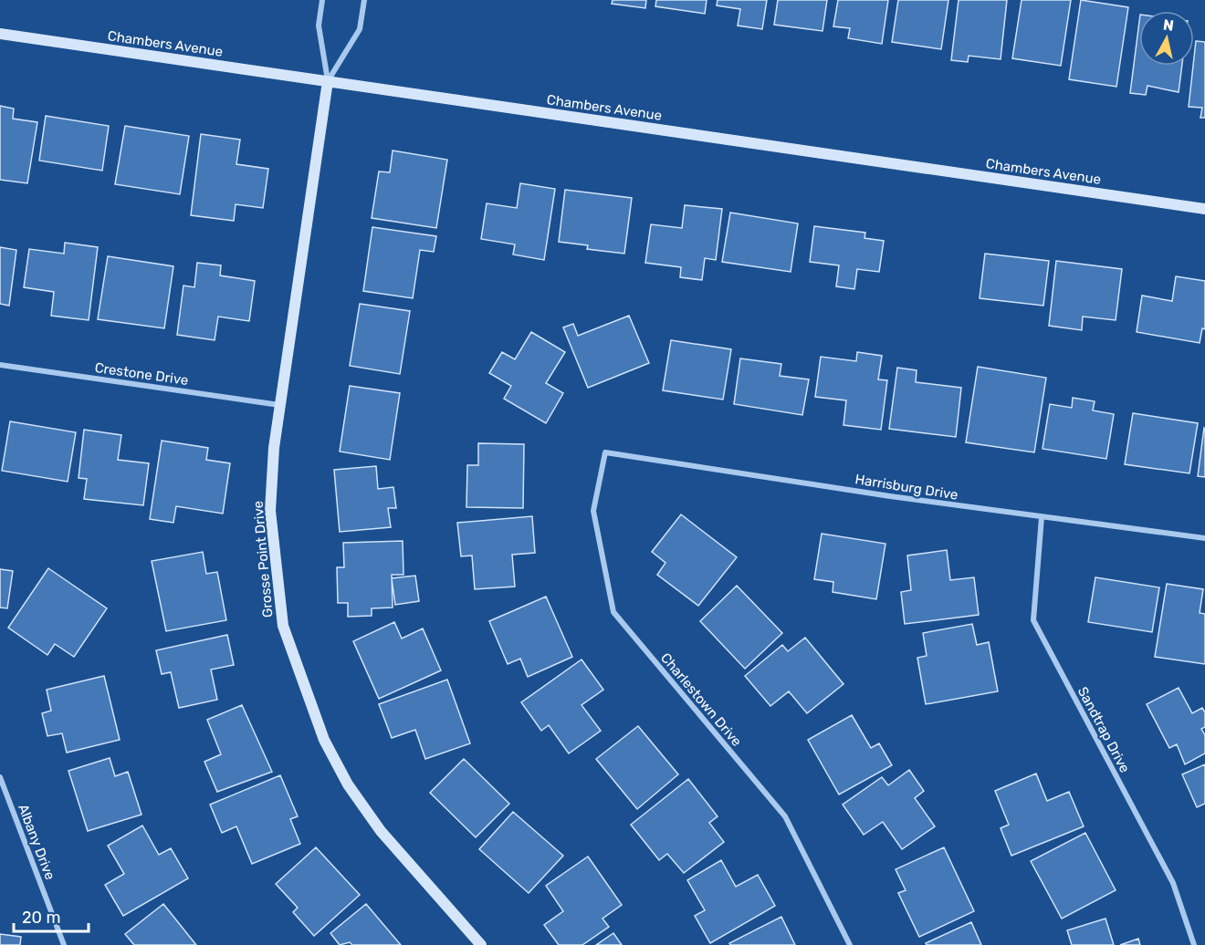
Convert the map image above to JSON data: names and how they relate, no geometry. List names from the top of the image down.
{
  "streets": {
    "street": [
      "Chambers Avenue",
      "Crestone Drive",
      "Harrisburg Drive",
      "Grosse Point Drive",
      "Charlestown Drive",
      "Sandtrap Drive",
      "Albany Drive"
    ]
  },
  "crossings": [
    ["Chambers Avenue", "Grosse Point Drive"],
    ["Crestone Drive", "Grosse Point Drive"],
    ["Harrisburg Drive", "Charlestown Drive"],
    ["Harrisburg Drive", "Sandtrap Drive"]
  ],
  "scale_bar": "20 m",
  "north": "top"
}
